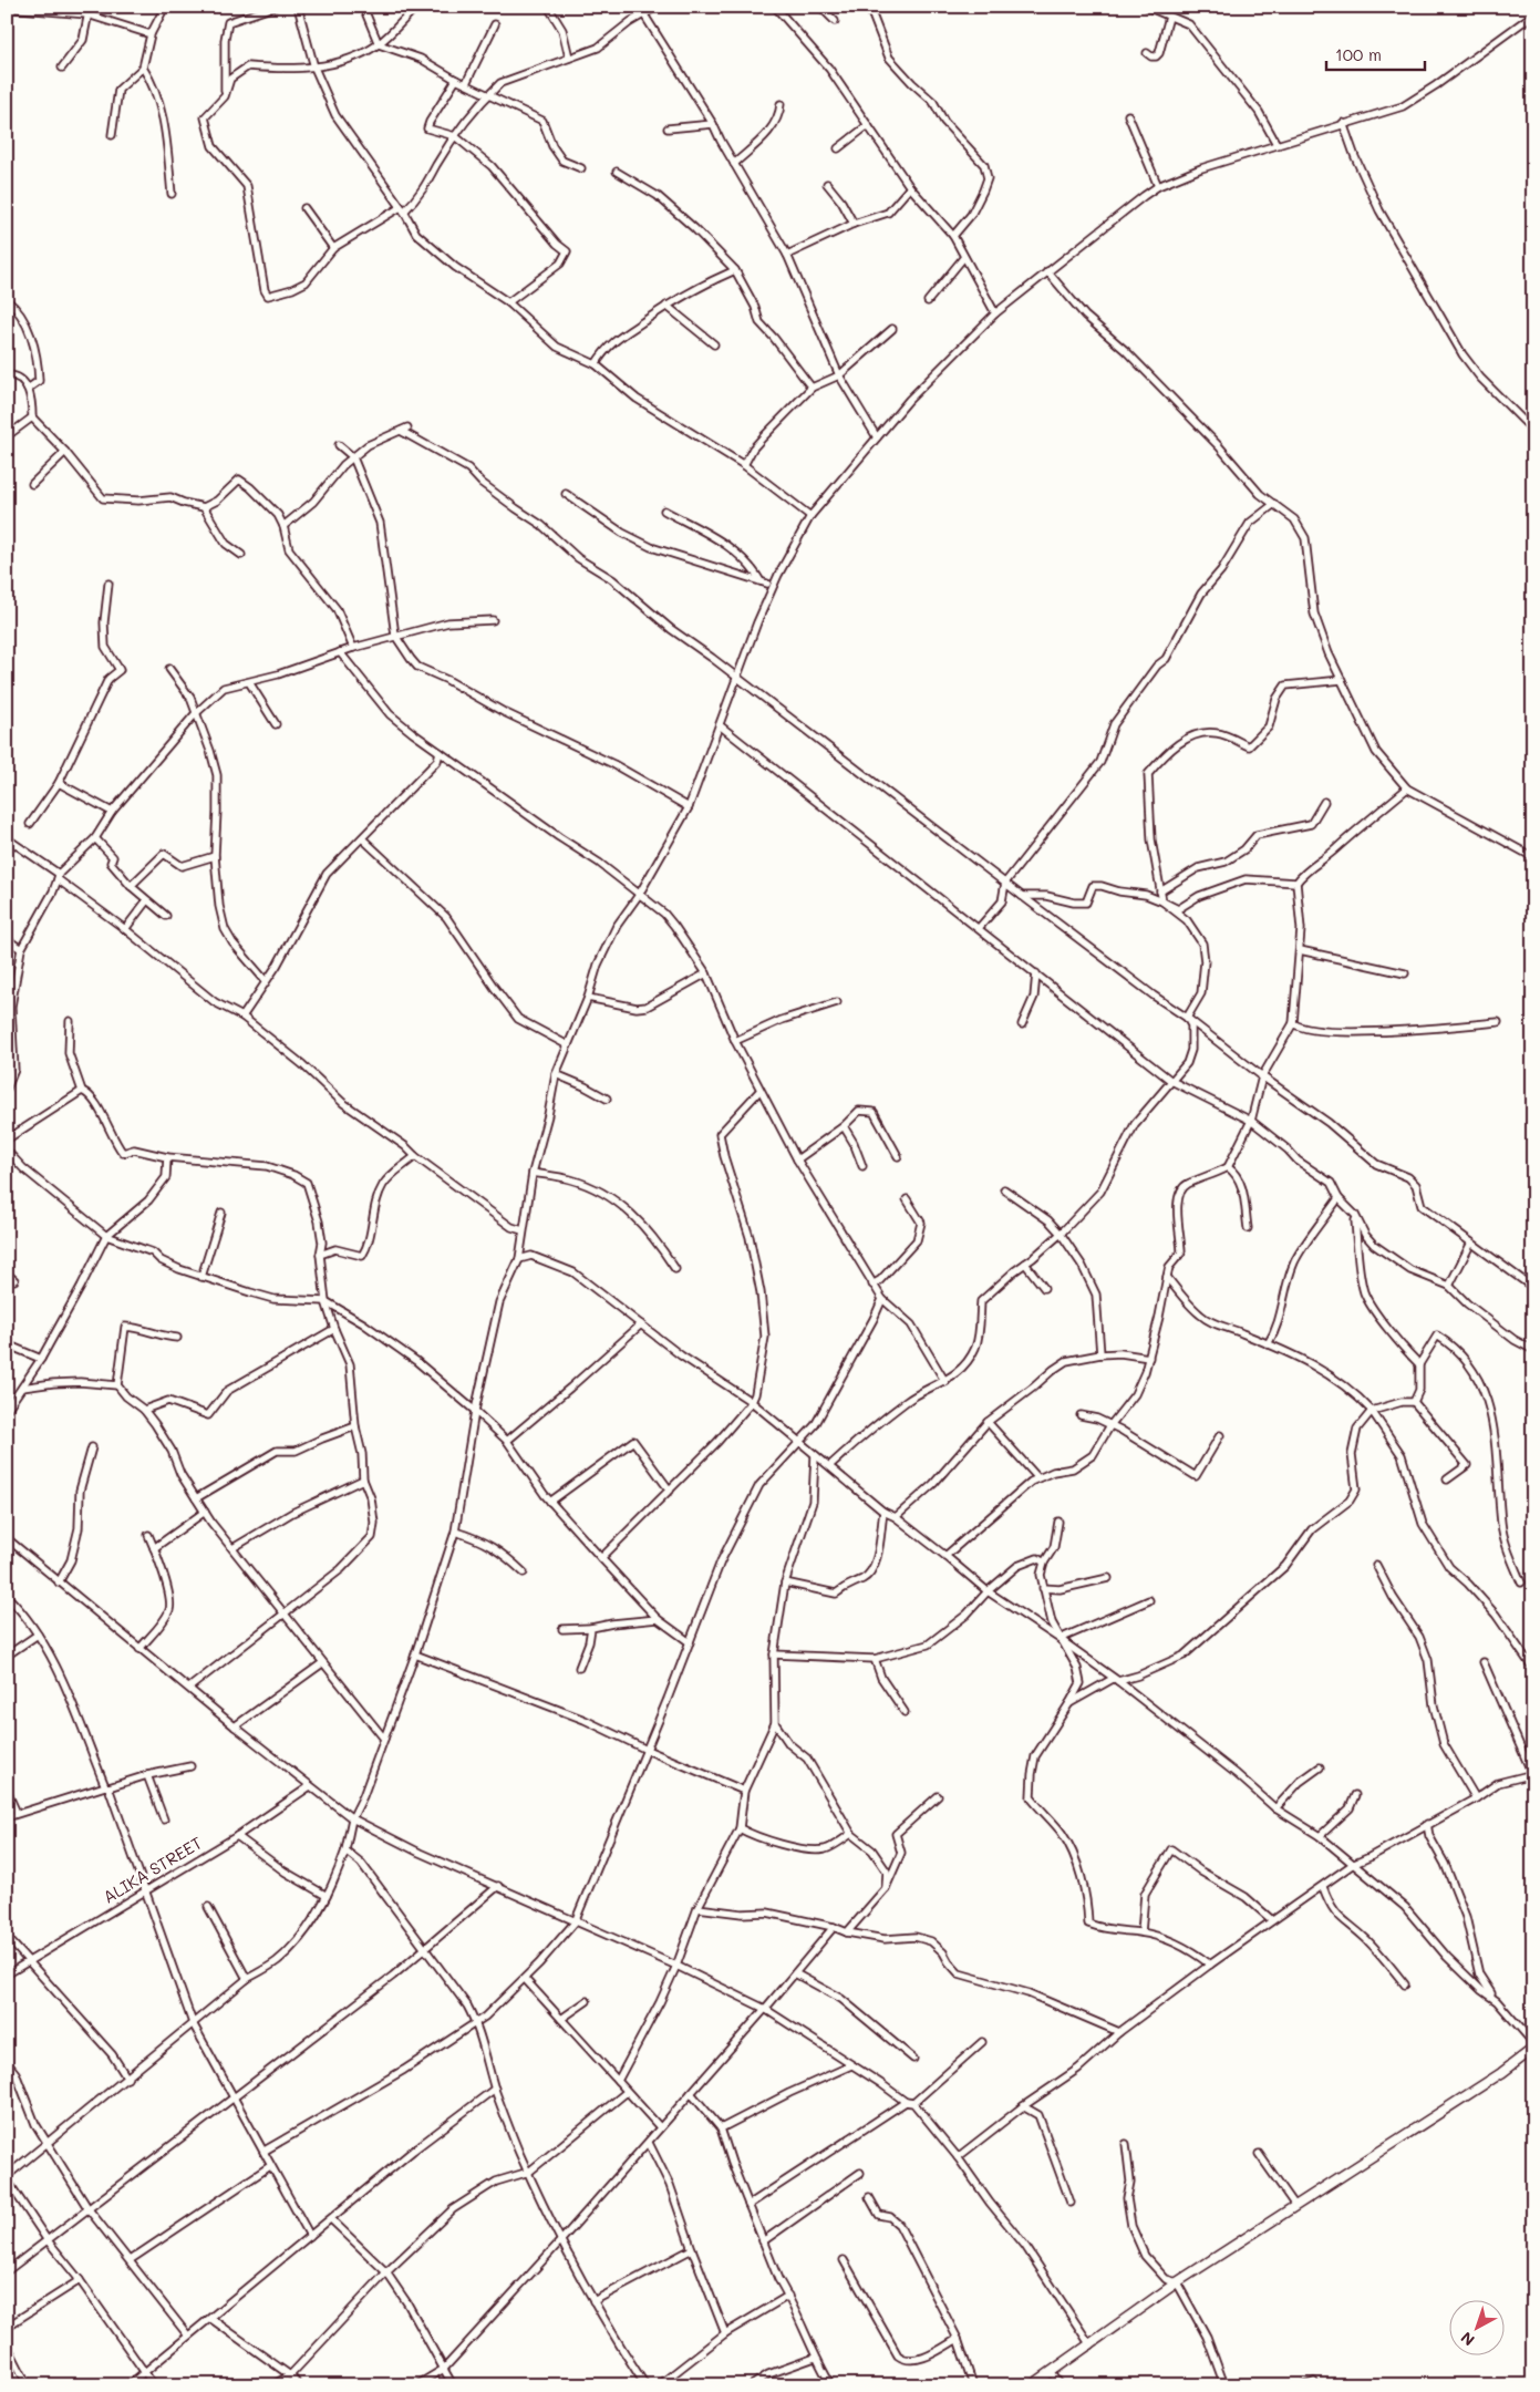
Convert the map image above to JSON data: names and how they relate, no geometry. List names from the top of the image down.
{
  "streets": {
    "street": ["ALIKA STREET"]
  },
  "scale_bar": "100 m",
  "north": "bottom left"
}
